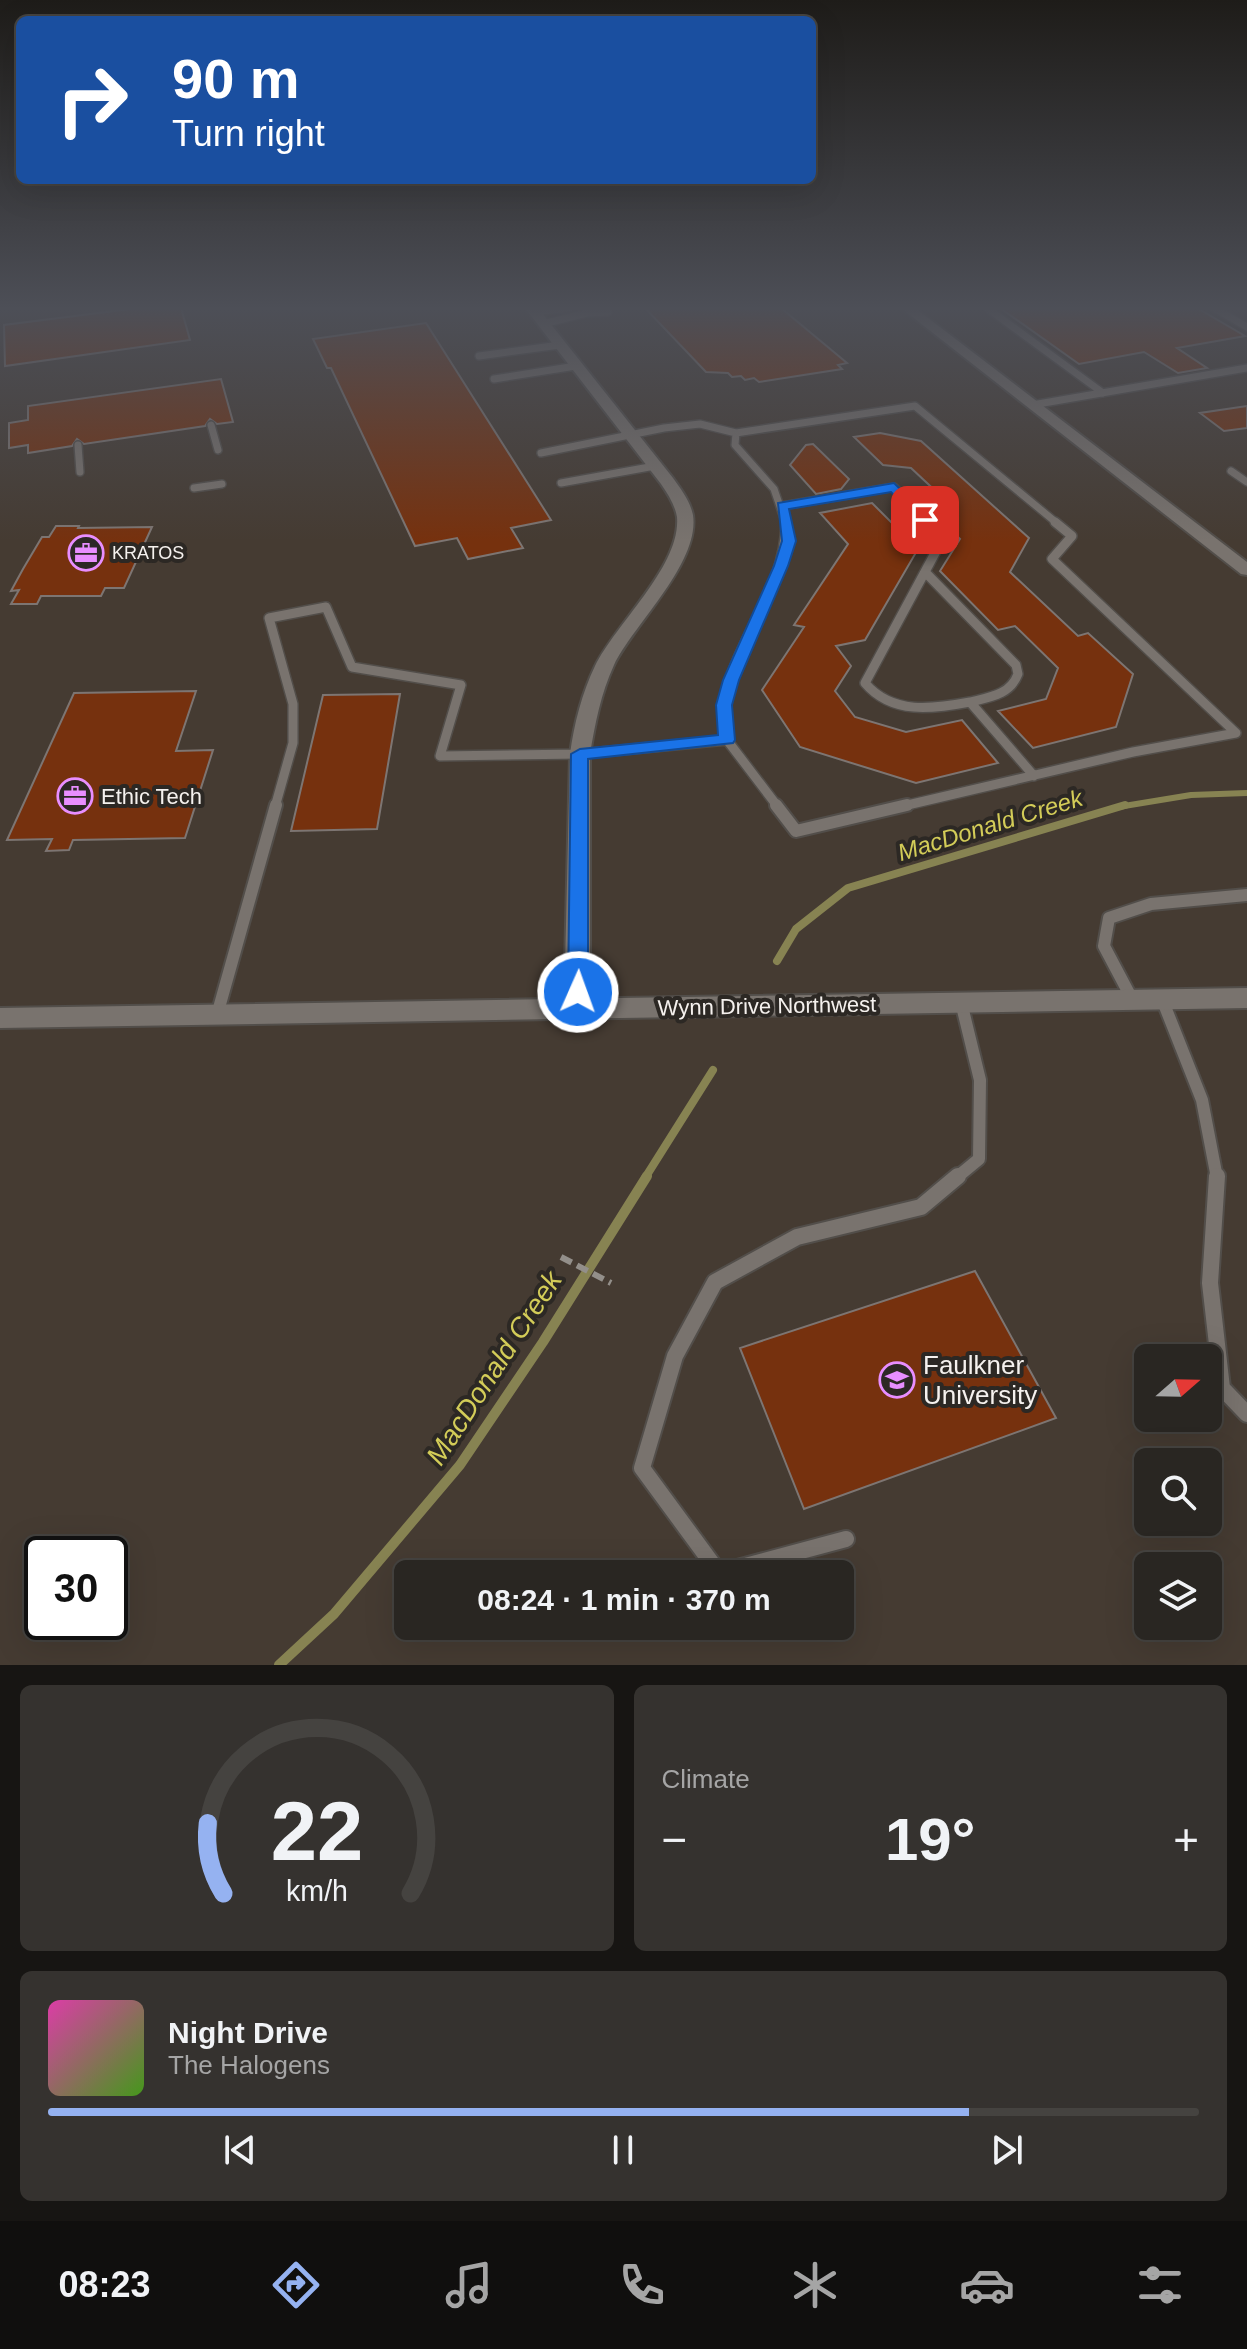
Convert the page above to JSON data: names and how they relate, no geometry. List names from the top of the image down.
{
  "streets": {
    "street": ["Wynn Drive Northwest"]
  },
  "water": ["MacDonald Creek"],
  "places": {
    "office": ["KRATOS", "Ethic Tech"],
    "school or university": ["Faulkner University"]
  },
  "north": "right",
  "page": {
    "turn": ["90 m", "Turn right"],
    "limit": "30",
    "trip": "08:24 · 1 min · 370 m",
    "tile": "Climate",
    "heat": ["−", "19°", "+"],
    "song": ["Night Drive", "The Halogens"],
    "tabs": "08:23",
    "gauge": ["22", "km/h"]
  }
}
